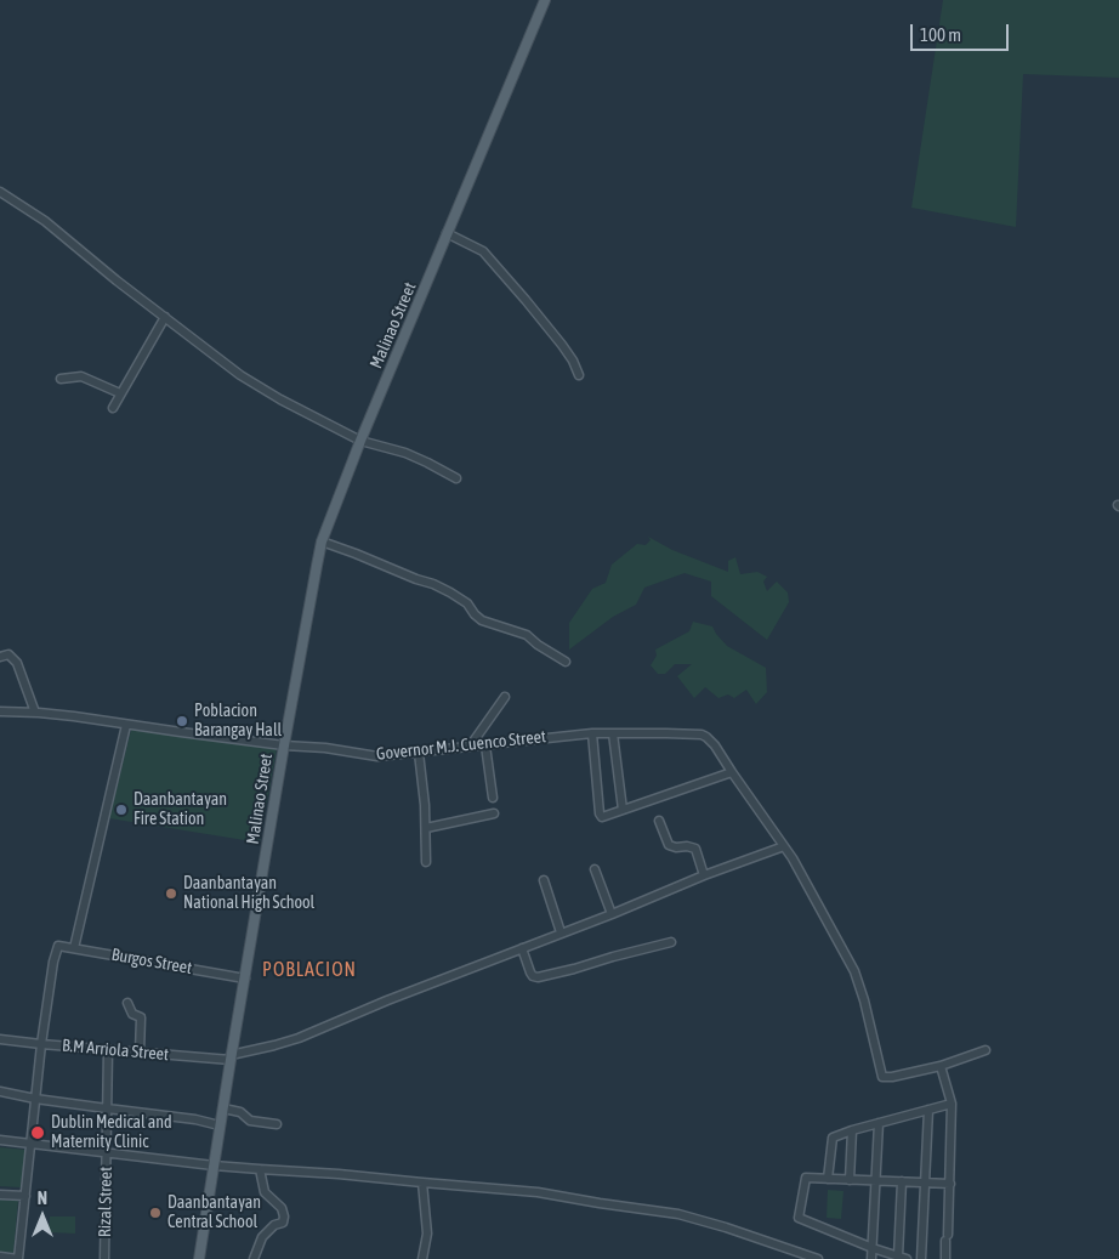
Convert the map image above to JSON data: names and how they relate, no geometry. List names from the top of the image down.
{
  "streets": {
    "main road": ["Malinao Street"],
    "street": [
      "Governor M.J. Cuenco Street",
      "Burgos Street",
      "B.M Arriola Street",
      "Rizal Street"
    ]
  },
  "crossings": [
    ["Malinao Street", "Governor M.J. Cuenco Street"],
    ["Malinao Street", "Burgos Street"],
    ["Malinao Street", "B.M Arriola Street"],
    ["Burgos Street", "B.M Arriola Street"],
    ["B.M Arriola Street", "Rizal Street"]
  ],
  "districts": ["POBLACION"],
  "places": [
    "Poblacion Barangay Hall",
    "Daanbantayan Fire Station",
    "Daanbantayan National High School",
    "Dublin Medical and Maternity Clinic",
    "Daanbantayan Central School"
  ],
  "scale_bar": "100 m",
  "north": "top"
}
